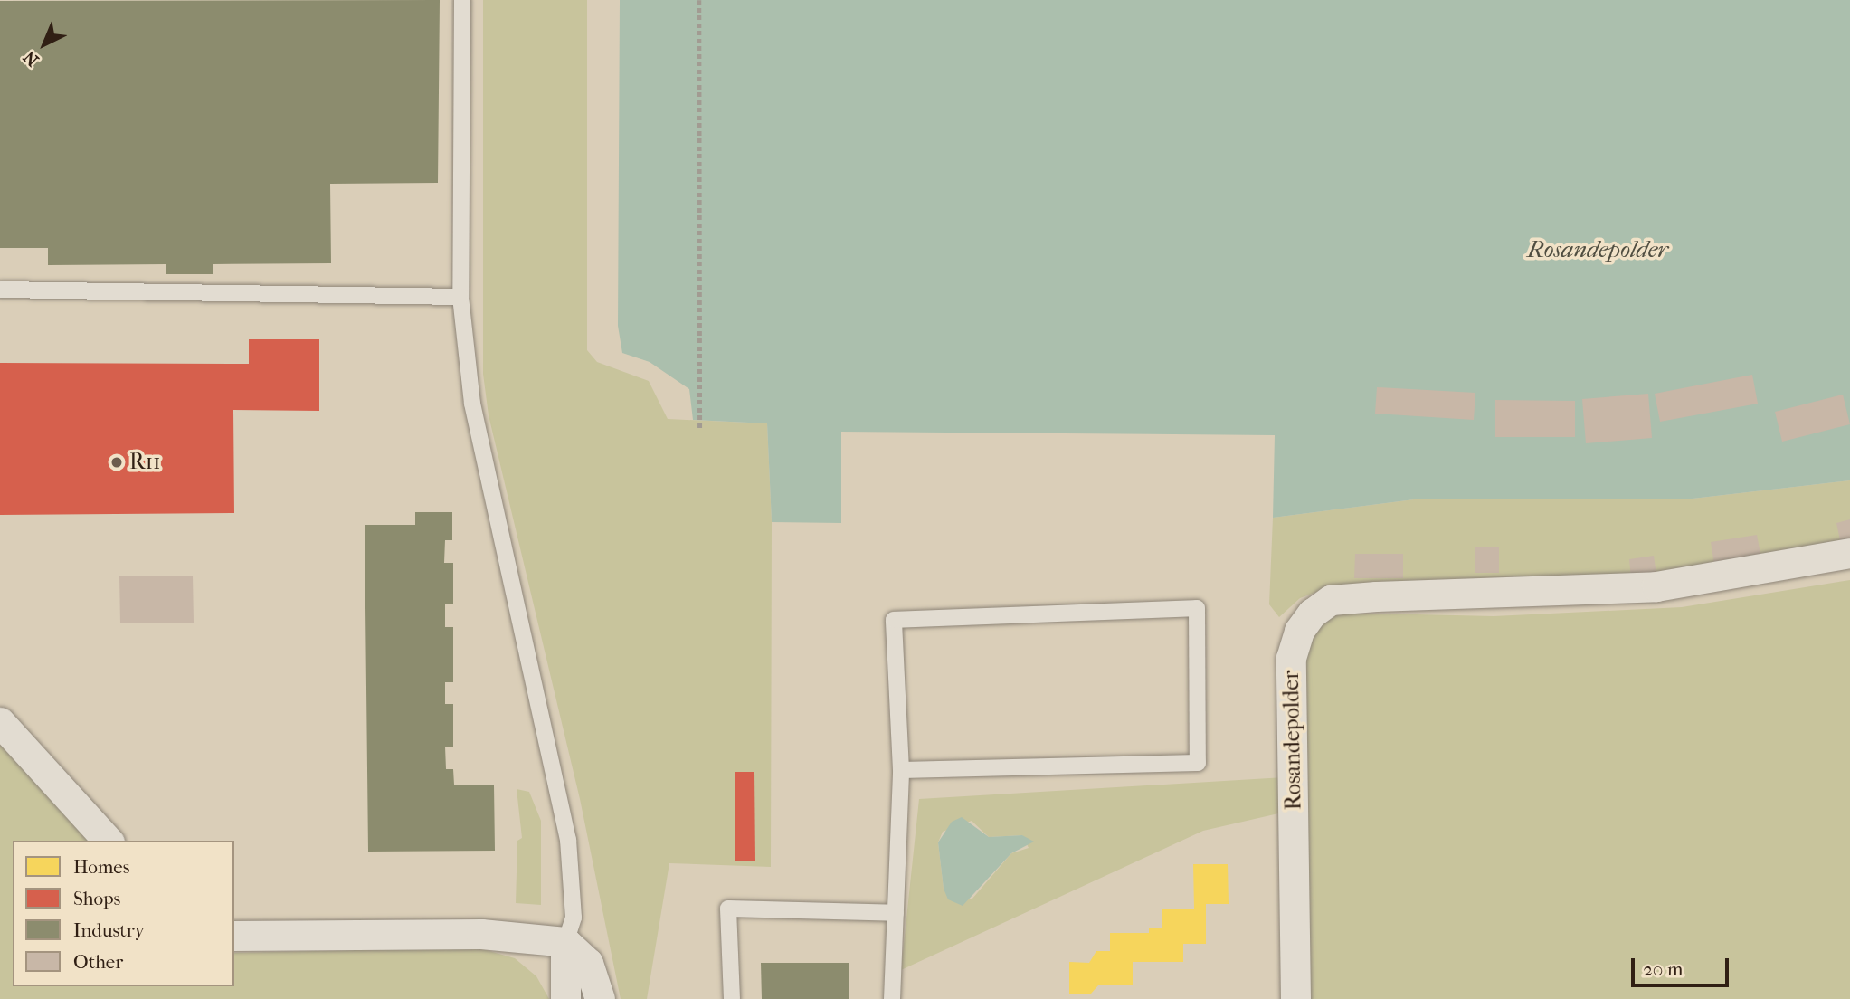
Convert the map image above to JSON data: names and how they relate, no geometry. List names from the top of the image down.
{
  "streets": {
    "street": ["Rosandepolder"]
  },
  "water": ["Rosandepolder"],
  "places": ["R11"],
  "legend": [
    "Homes",
    "Shops",
    "Industry",
    "Other"
  ],
  "scale_bar": "20 m",
  "north": "bottom left"
}
